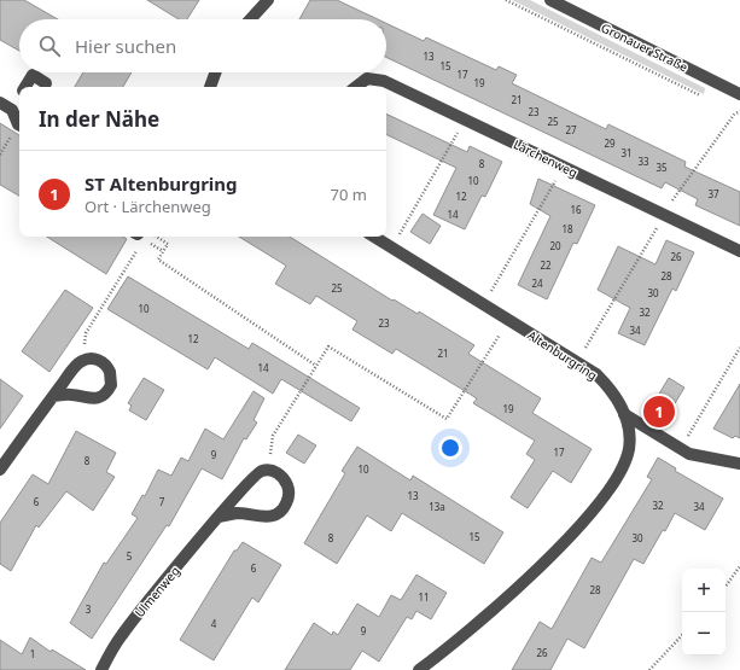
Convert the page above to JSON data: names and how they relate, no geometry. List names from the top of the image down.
{
  "streets": {
    "street": [
      "Gronauer Straße",
      "Lärchenweg",
      "Altenburgring",
      "Ulmenweg"
    ]
  },
  "house_numbers": [
    "13",
    "15",
    "17",
    "19",
    "21",
    "23",
    "25",
    "27",
    "29",
    "31",
    "33",
    "8",
    "35",
    "10",
    "37",
    "12",
    "16",
    "14",
    "18",
    "20",
    "26",
    "22",
    "28",
    "24",
    "25",
    "30",
    "10",
    "32",
    "23",
    "34",
    "12",
    "21",
    "14",
    "19",
    "17",
    "9",
    "8",
    "10",
    "13",
    "6",
    "7",
    "32",
    "13a",
    "34",
    "15",
    "8",
    "30",
    "5",
    "6",
    "28",
    "11",
    "3",
    "4",
    "9",
    "26",
    "1"
  ],
  "page": {
    "search": "Hier suchen",
    "heading": "In der Nähe",
    "list": [
      {
        "mark": "1",
        "name": "ST Altenburgring",
        "note": "Ort · Lärchenweg",
        "value": "70 m"
      }
    ],
    "pins": "1",
    "map_buttons": ["+", "−"]
  }
}
